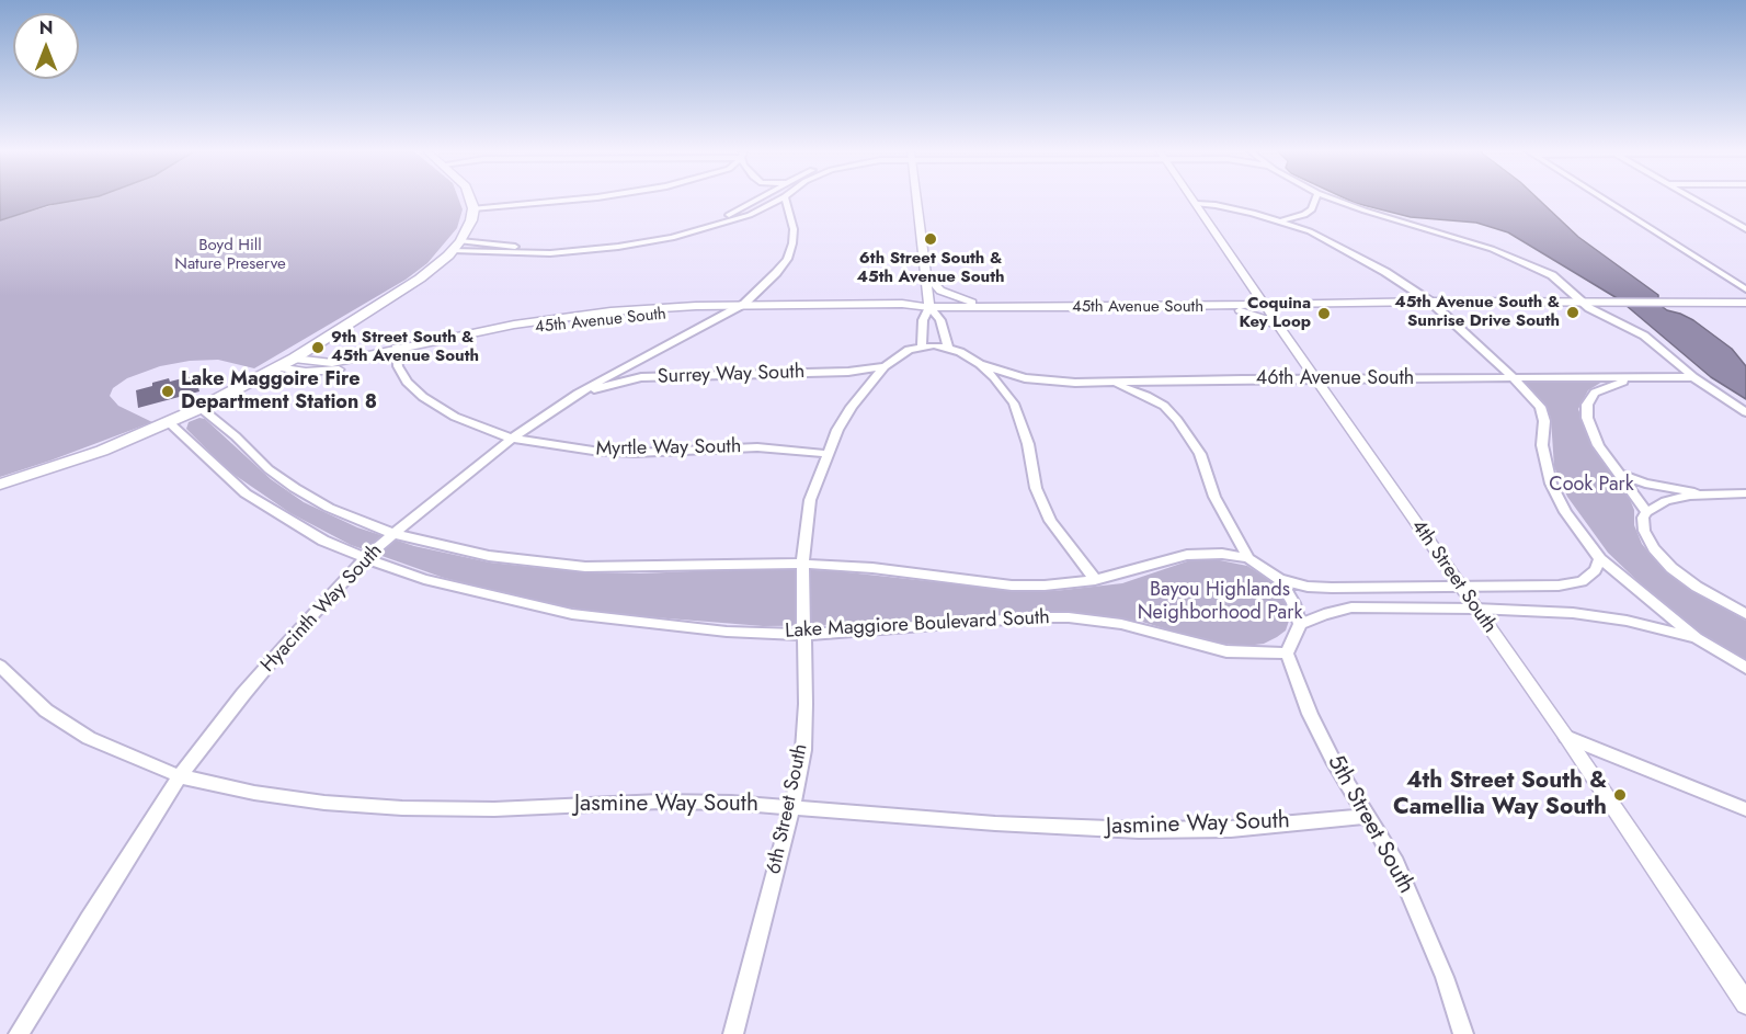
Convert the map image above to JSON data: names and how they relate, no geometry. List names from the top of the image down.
{
  "streets": {
    "street": [
      "45th Avenue South",
      "Surrey Way South",
      "46th Avenue South",
      "Myrtle Way South",
      "4th Street South",
      "Hyacinth Way South",
      "Lake Maggiore Boulevard South",
      "Jasmine Way South",
      "6th Street South",
      "5th Street South"
    ]
  },
  "crossings": [
    ["45th Avenue South", "Myrtle Way South"],
    ["45th Avenue South", "4th Street South"],
    ["45th Avenue South", "Hyacinth Way South"],
    ["Surrey Way South", "Hyacinth Way South"],
    ["Surrey Way South", "6th Street South"],
    ["46th Avenue South", "4th Street South"],
    ["Myrtle Way South", "Hyacinth Way South"],
    ["Myrtle Way South", "6th Street South"],
    ["4th Street South", "Lake Maggiore Boulevard South"],
    ["Hyacinth Way South", "Lake Maggiore Boulevard South"],
    ["Hyacinth Way South", "Jasmine Way South"],
    ["Lake Maggiore Boulevard South", "6th Street South"],
    ["Lake Maggiore Boulevard South", "5th Street South"],
    ["Jasmine Way South", "6th Street South"],
    ["Jasmine Way South", "5th Street South"]
  ],
  "parks": ["Boyd Hill Nature Preserve", "Cook Park", "Bayou Highlands Neighborhood Park"],
  "places": [
    "6th Street South & 45th Avenue South",
    "45th Avenue South & Sunrise Drive South",
    "Coquina Key Loop",
    "9th Street South & 45th Avenue South",
    "Lake Maggoire Fire Department Station 8",
    "4th Street South & Camellia Way South"
  ],
  "north": "top"
}
